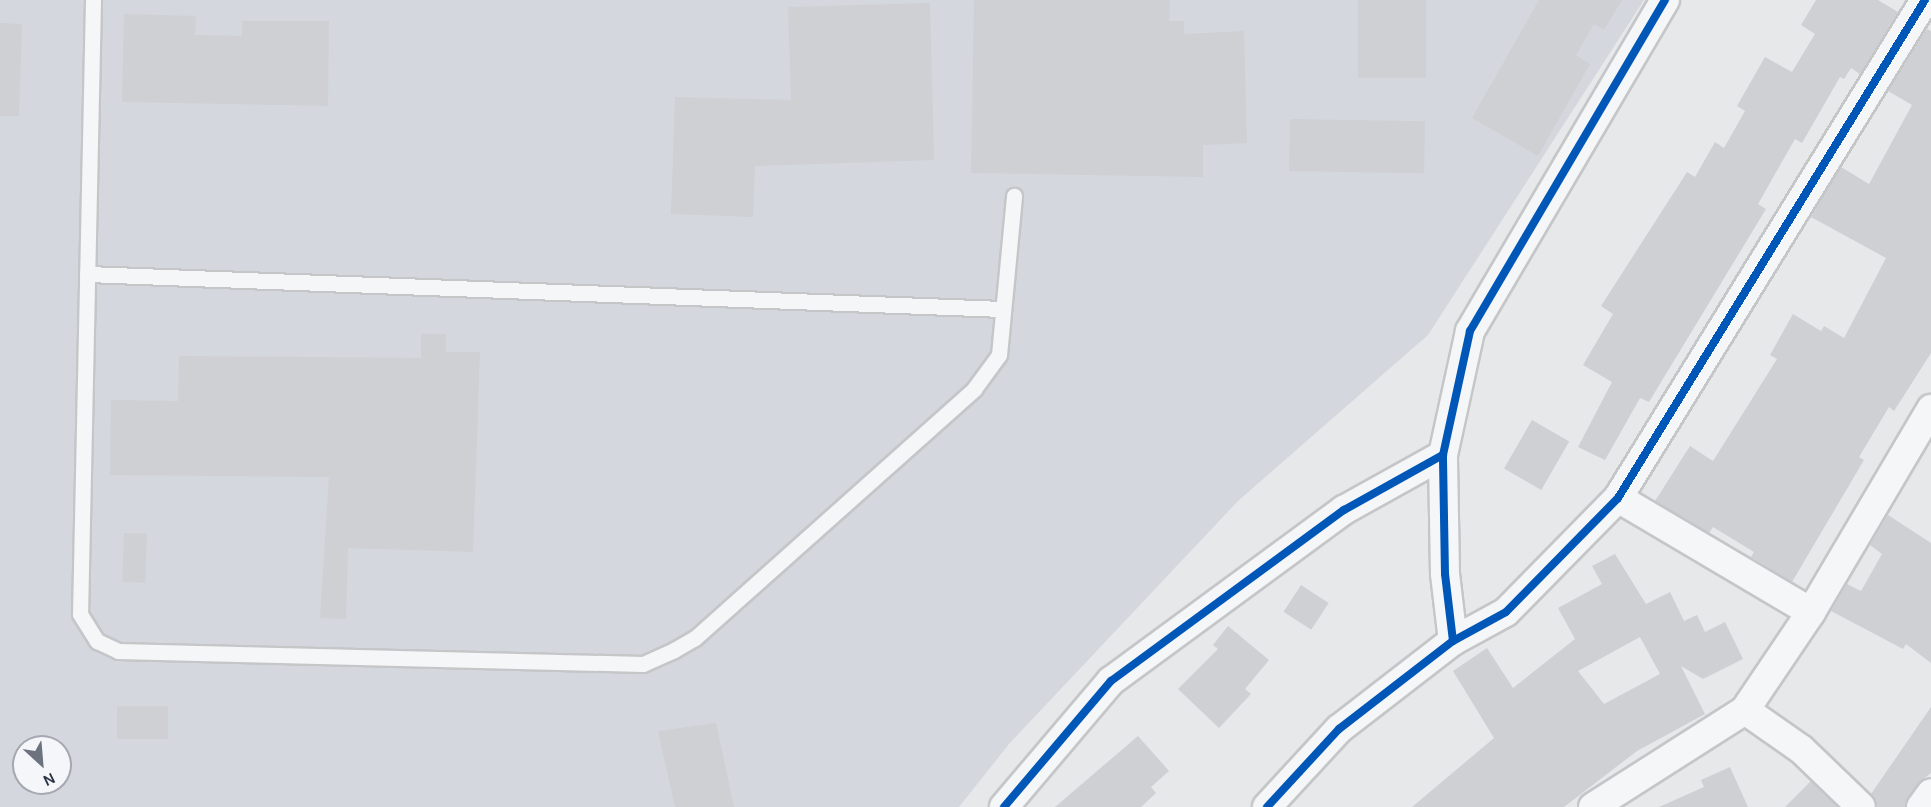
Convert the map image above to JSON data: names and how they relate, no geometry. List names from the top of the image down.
{
  "north": "bottom right"
}
